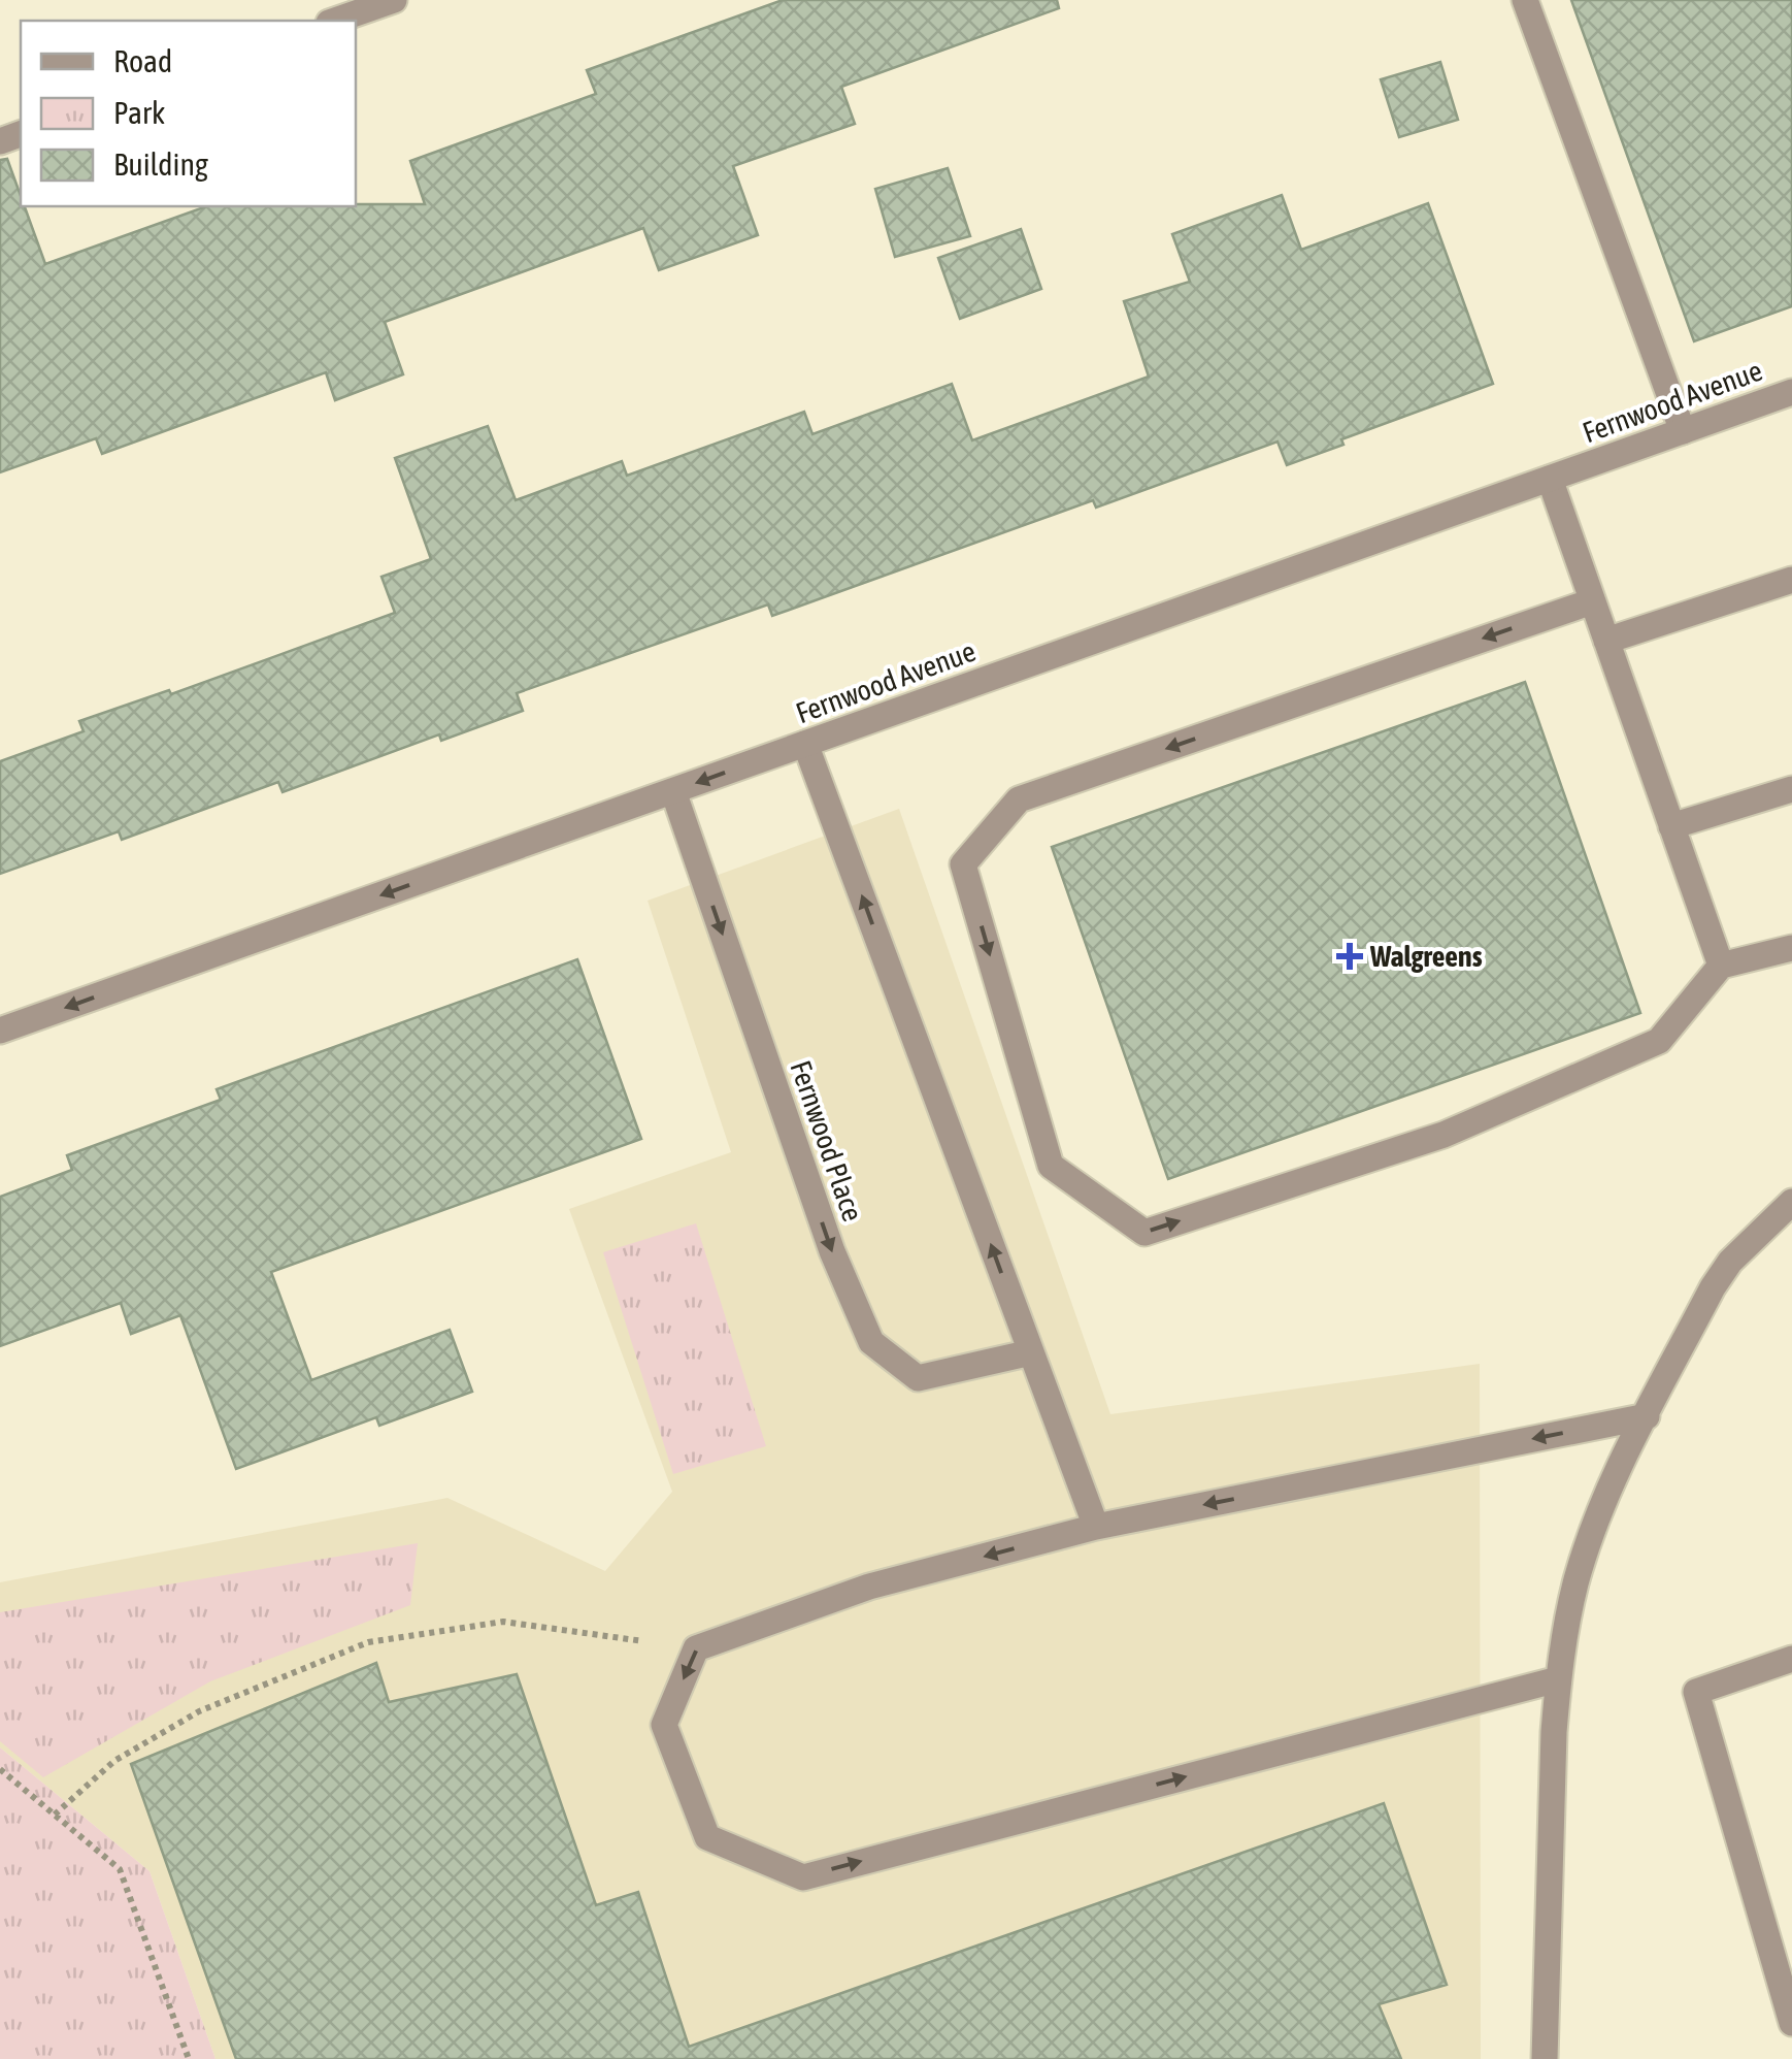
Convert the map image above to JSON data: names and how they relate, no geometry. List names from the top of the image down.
{
  "streets": {
    "street": ["Fernwood Avenue", "Fernwood Place"]
  },
  "crossings": [
    ["Fernwood Avenue", "Fernwood Place"]
  ],
  "one_way": ["Fernwood Avenue"],
  "places": {
    "health": ["Walgreens"]
  },
  "legend": ["Road", "Park", "Building"]
}
